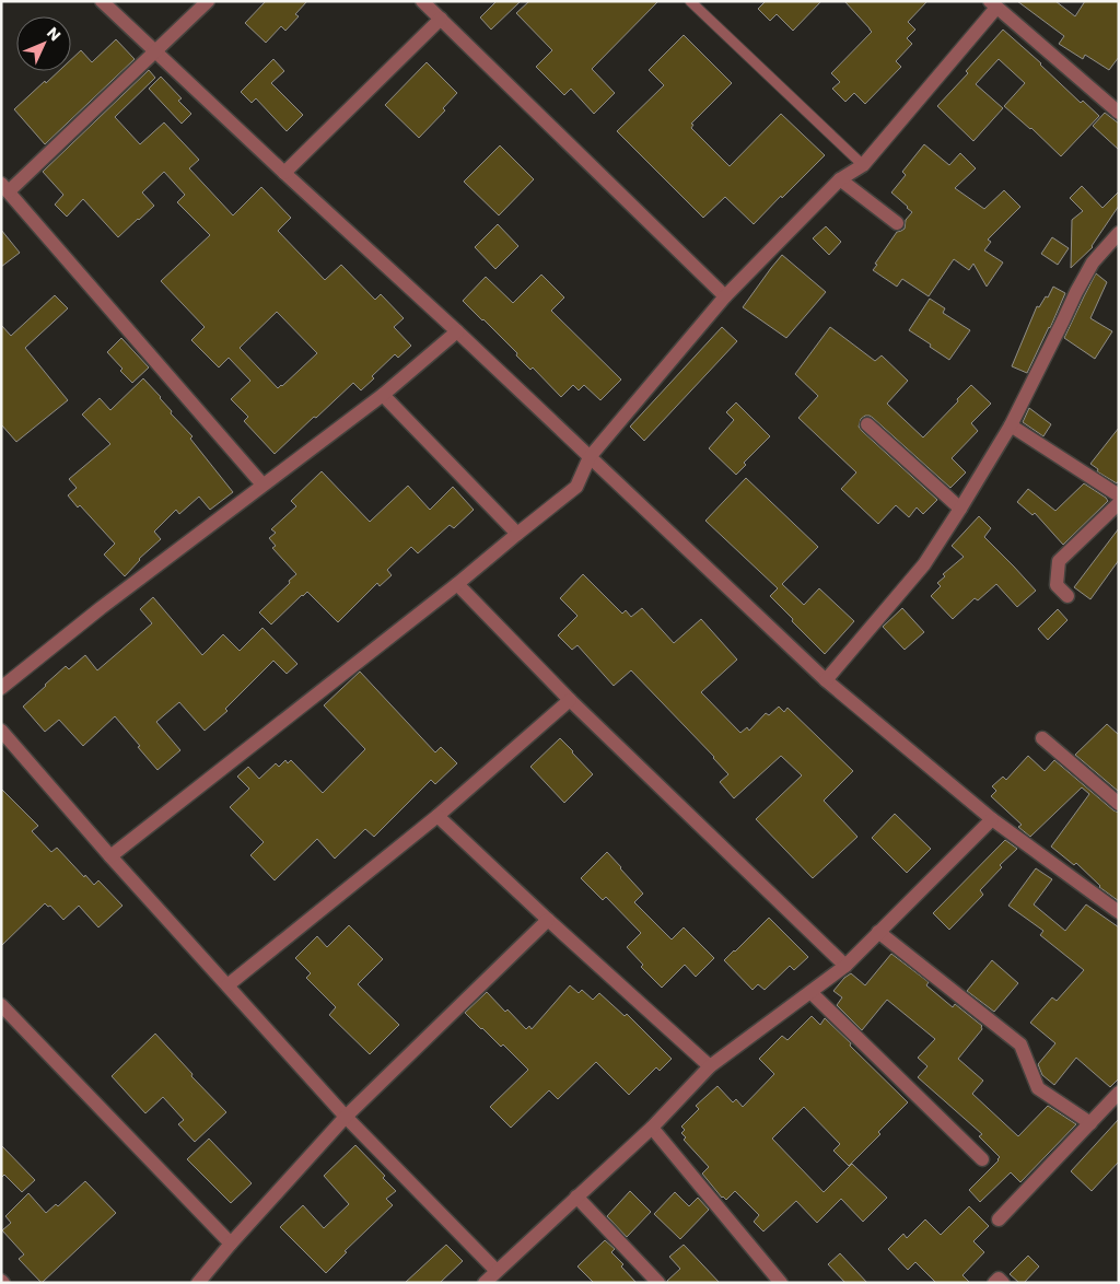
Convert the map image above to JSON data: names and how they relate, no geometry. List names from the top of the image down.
{
  "north": "top right"
}
